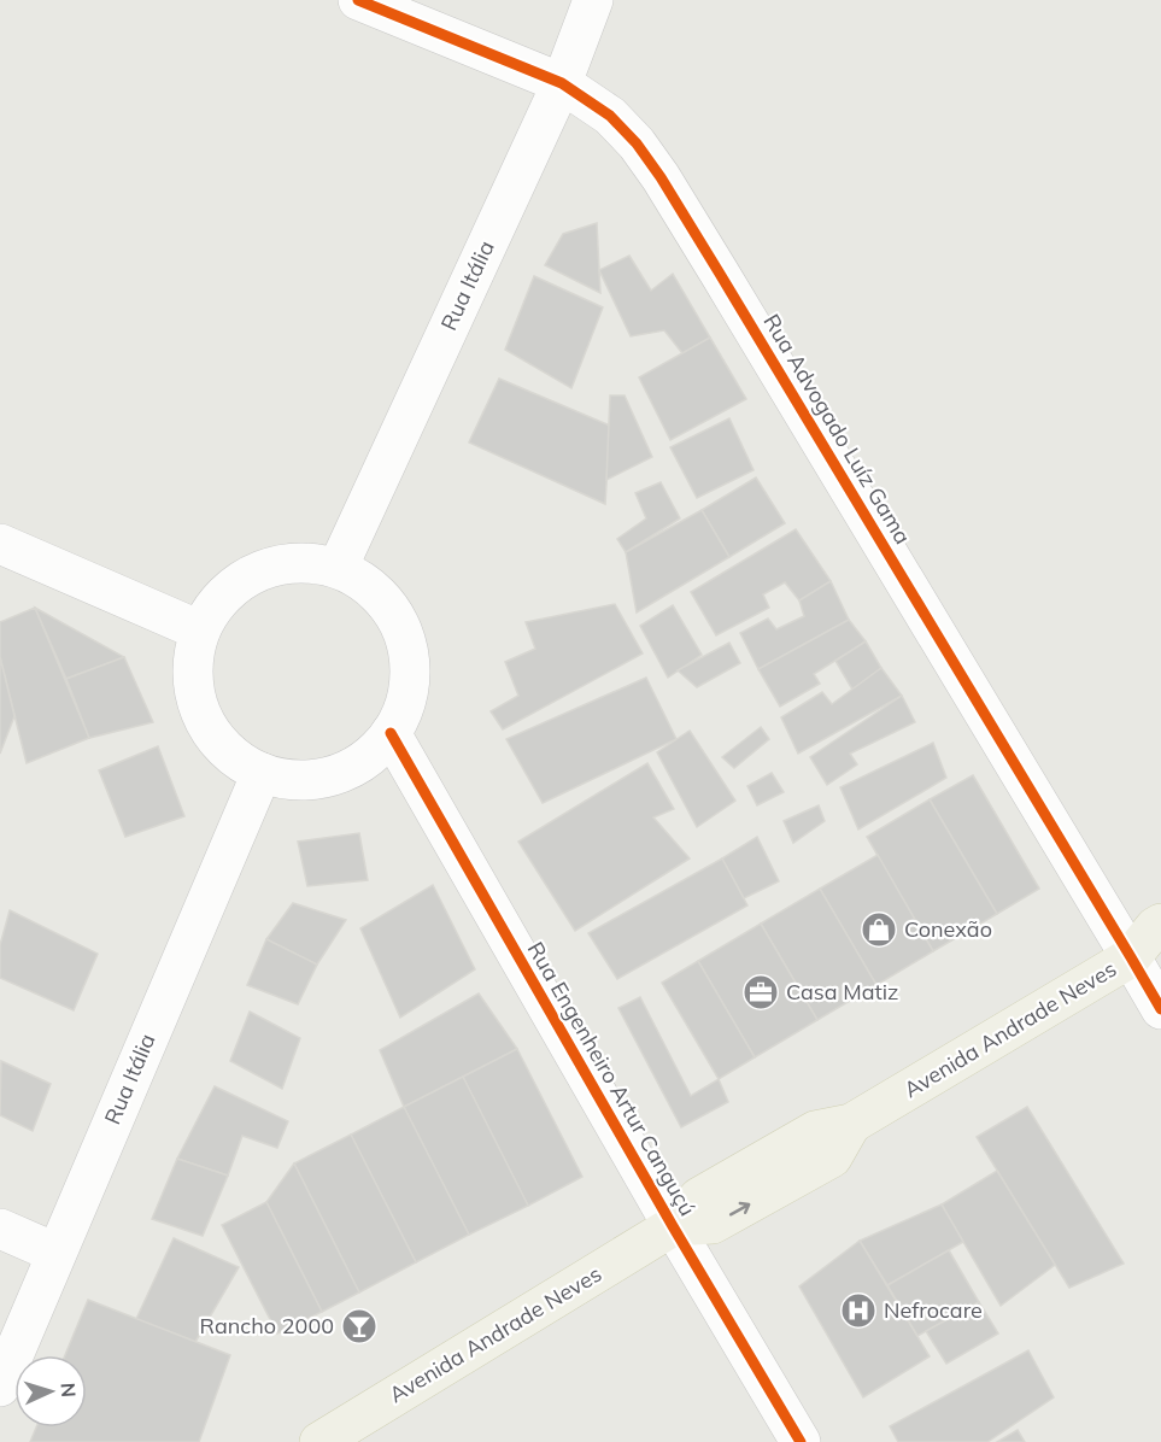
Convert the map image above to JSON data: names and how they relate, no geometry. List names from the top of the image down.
{
  "streets": {
    "main road": ["Avenida Andrade Neves"],
    "street": ["Rua Itália", "Rua Advogado Luíz Gama", "Rua Engenheiro Artur Canguçú"]
  },
  "crossings": [
    ["Rua Itália", "Rua Advogado Luíz Gama"],
    ["Rua Itália", "Rua Engenheiro Artur Canguçú"],
    ["Rua Advogado Luíz Gama", "Avenida Andrade Neves"],
    ["Avenida Andrade Neves", "Rua Engenheiro Artur Canguçú"]
  ],
  "places": {
    "shop": ["Conexão"],
    "office": ["Casa Matiz"],
    "hospital": ["Nefrocare"],
    "bar": ["Rancho 2000"]
  },
  "north": "right"
}
